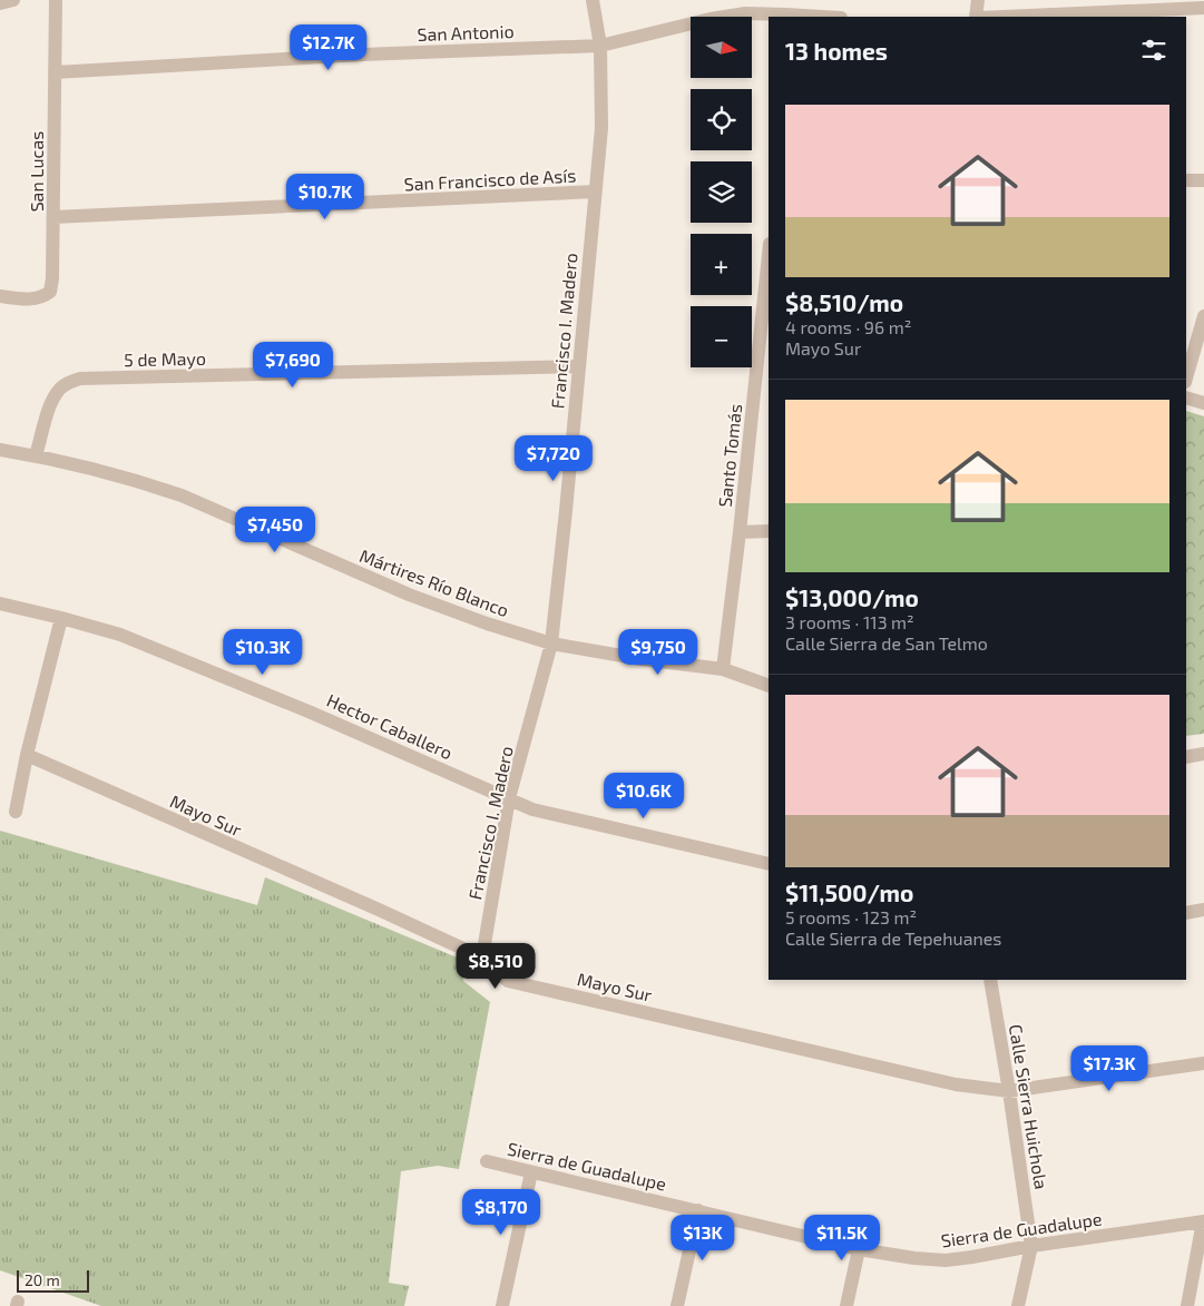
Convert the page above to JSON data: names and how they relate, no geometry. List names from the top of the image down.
{
  "streets": {
    "street": [
      "San Antonio",
      "San Lucas",
      "San Francisco de Asís",
      "Francisco I. Madero",
      "5 de Mayo",
      "Santo Tomás",
      "Mártires Río Blanco",
      "Hector Caballero",
      "Mayo Sur",
      "Calle Sierra Huichola",
      "Sierra de Guadalupe"
    ]
  },
  "crossings": [
    ["San Antonio", "San Lucas"],
    ["San Antonio", "Francisco I. Madero"],
    ["San Lucas", "San Francisco de Asís"],
    ["San Francisco de Asís", "Francisco I. Madero"],
    ["Francisco I. Madero", "5 de Mayo"],
    ["Francisco I. Madero", "Mártires Río Blanco"],
    ["Francisco I. Madero", "Hector Caballero"],
    ["Francisco I. Madero", "Mayo Sur"],
    ["5 de Mayo", "Mártires Río Blanco"],
    ["Santo Tomás", "Mártires Río Blanco"],
    ["Mayo Sur", "Calle Sierra Huichola"],
    ["Calle Sierra Huichola", "Sierra de Guadalupe"]
  ],
  "scale_bar": "20 m",
  "north": "right",
  "page": {
    "map_buttons": ["+", "−"],
    "heading": "13 homes",
    "price": [
      "$12.7K",
      "$10.7K",
      "$7,690",
      "$7,720",
      "$7,450",
      "$10.3K",
      "$9,750",
      "$10.6K",
      "$8,510",
      "$17.3K",
      "$8,170",
      "$13K",
      "$11.5K"
    ],
    "list": [
      {
        "name": "$8,510/mo",
        "note": "4 rooms · 96 m² · Mayo Sur"
      },
      {
        "name": "$13,000/mo",
        "note": "3 rooms · 113 m² · Calle Sierra de San Telmo"
      },
      {
        "name": "$11,500/mo",
        "note": "5 rooms · 123 m² · Calle Sierra de Tepehuanes"
      }
    ],
    "scale": "20 m"
  }
}
